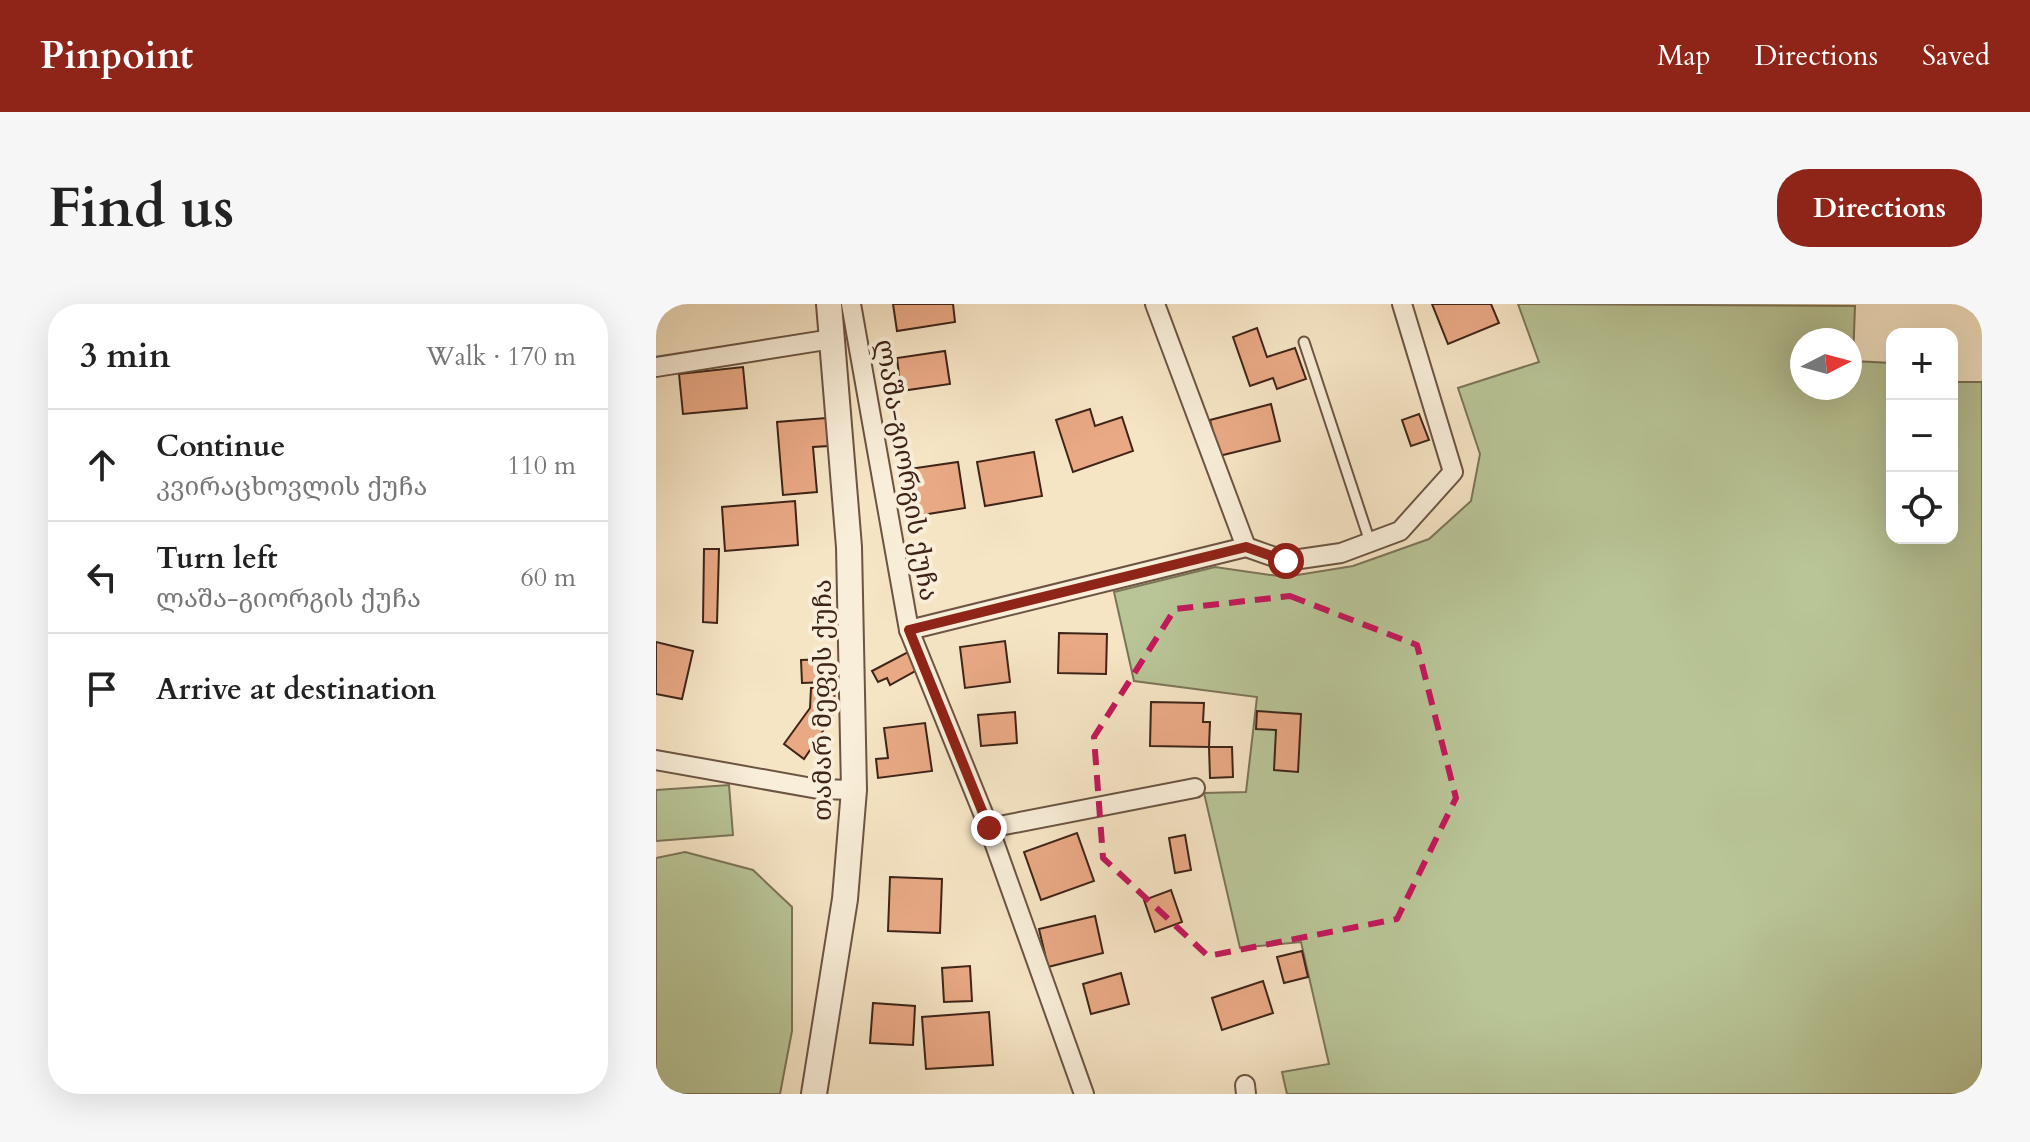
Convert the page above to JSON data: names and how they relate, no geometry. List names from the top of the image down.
{
  "streets": {
    "street": ["ლაშა-გიორგის ქუჩა", "თამარ მეფეს ქუჩა"]
  },
  "north": "right",
  "page": {
    "header": "Pinpoint",
    "nav": ["Map", "Directions", "Saved"],
    "buttons": "Directions",
    "title": "Find us",
    "heading": ["3 min", "Walk · 170 m"],
    "map_buttons": ["+", "−"],
    "list": [
      ["Continue", "კვირაცხოვლის ქუჩა", "110 m"],
      ["Turn left", "ლაშა-გიორგის ქუჩა", "60 m"],
      "Arrive at destination"
    ]
  }
}
